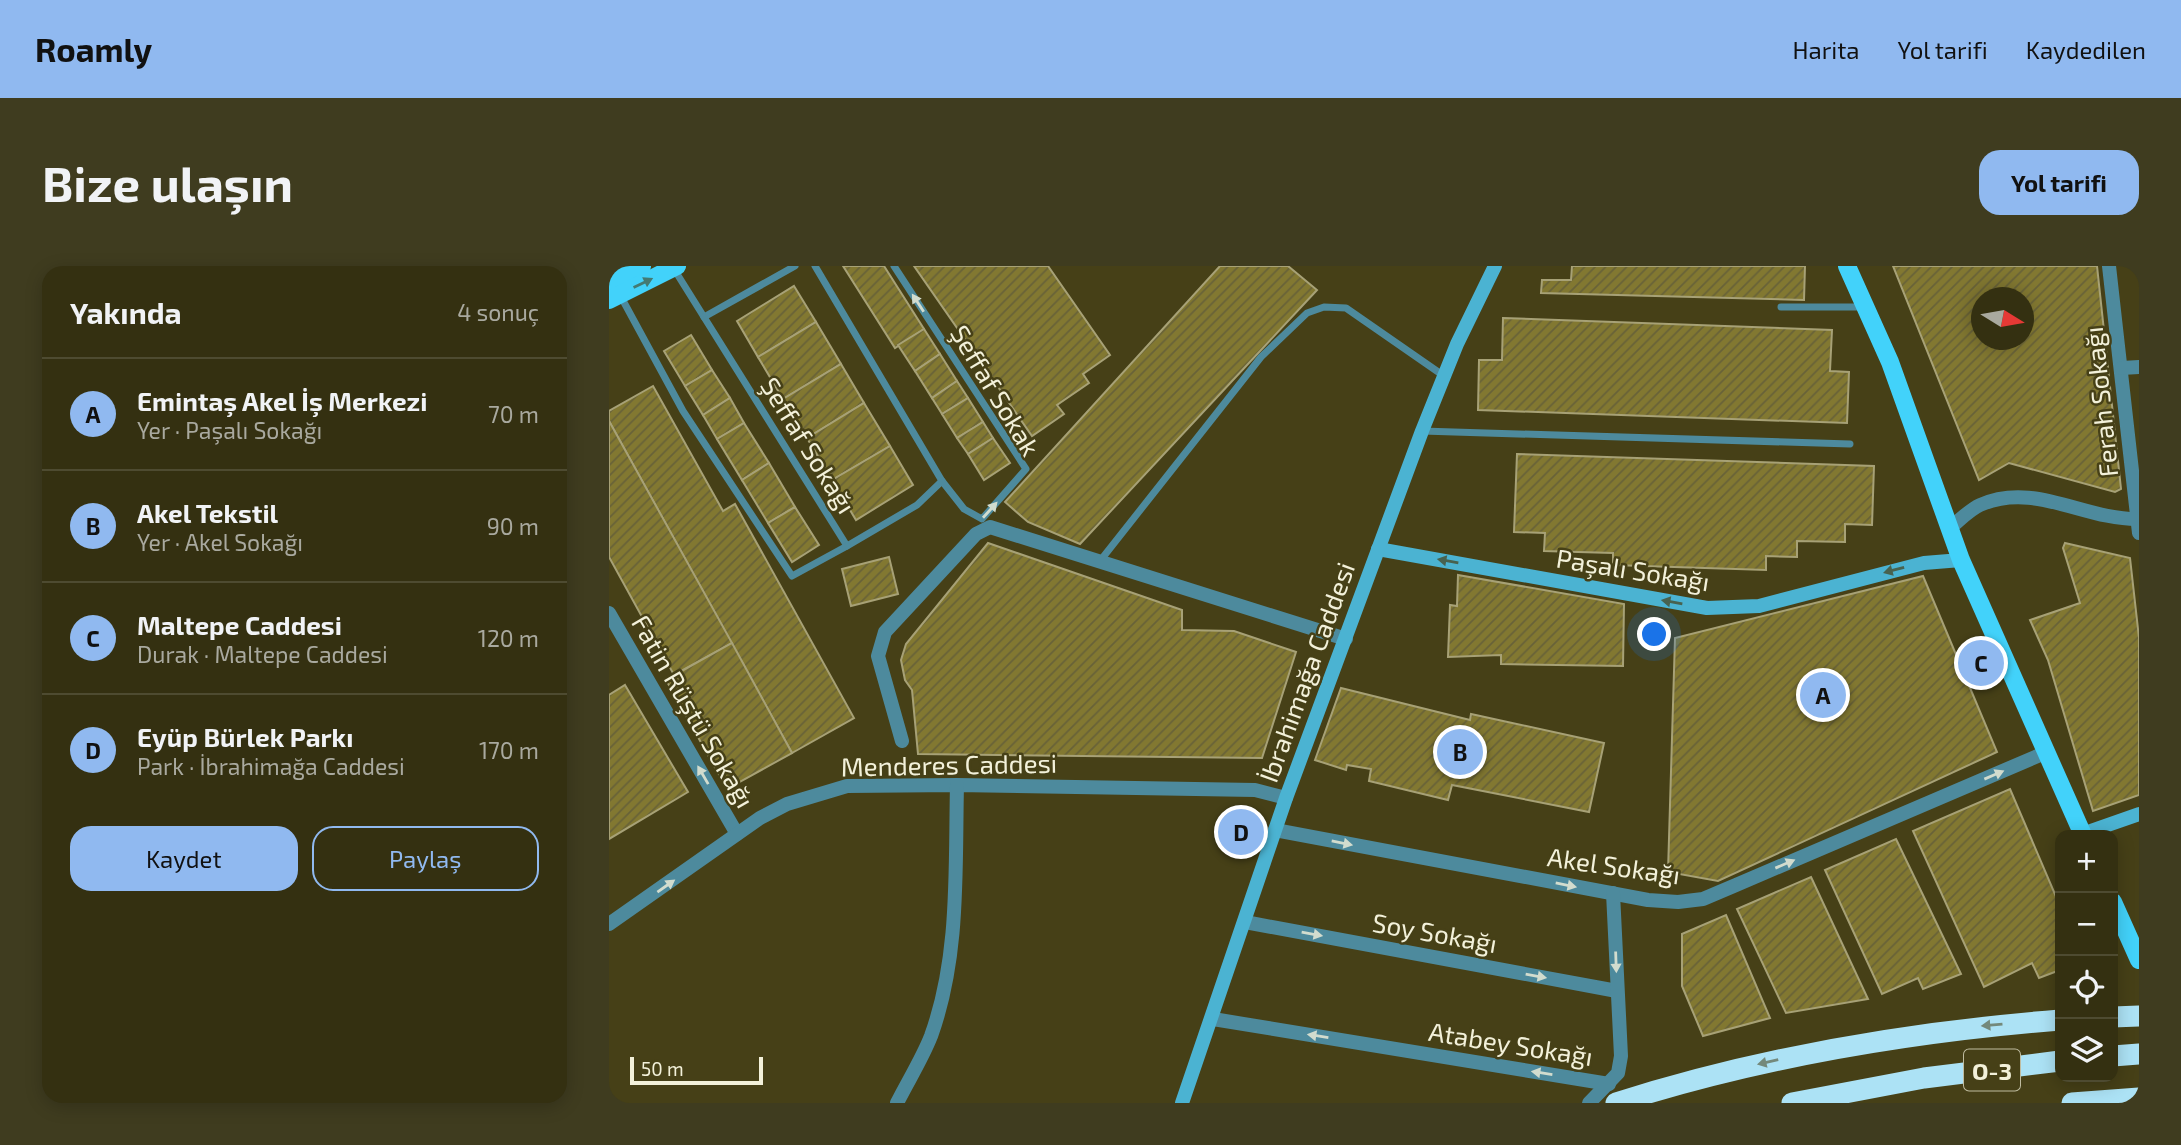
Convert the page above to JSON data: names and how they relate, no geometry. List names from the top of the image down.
{
  "streets": {
    "highway": ["O-3"],
    "main road": ["Paşalı Sokağı", "İbrahimağa Caddesi"],
    "street": [
      "Ferah Sokağı",
      "Fatin Rüştü Sokağı",
      "Menderes Caddesi",
      "Akel Sokağı",
      "Soy Sokağı",
      "Atabey Sokağı"
    ],
    "lane": ["Şeffaf Sokak", "Şeffaf Sokağı"]
  },
  "crossings": [
    ["Şeffaf Sokak", "Şeffaf Sokağı"],
    ["Paşalı Sokağı", "İbrahimağa Caddesi"],
    ["İbrahimağa Caddesi", "Menderes Caddesi"],
    ["İbrahimağa Caddesi", "Akel Sokağı"],
    ["İbrahimağa Caddesi", "Soy Sokağı"],
    ["İbrahimağa Caddesi", "Atabey Sokağı"],
    ["Fatin Rüştü Sokağı", "Menderes Caddesi"],
    ["Akel Sokağı", "Atabey Sokağı"],
    ["Soy Sokağı", "Atabey Sokağı"]
  ],
  "one_way": [
    "Paşalı Sokağı",
    "Fatin Rüştü Sokağı",
    "Akel Sokağı",
    "Soy Sokağı"
  ],
  "scale_bar": "50 m",
  "north": "right",
  "page": {
    "header": "Roamly",
    "nav": ["Harita", "Yol tarifi", "Kaydedilen"],
    "buttons": [
      "Yol tarifi",
      ["Kaydet", "Paylaş"]
    ],
    "title": "Bize ulaşın",
    "heading": ["Yakında", "4 sonuç"],
    "list": [
      {
        "mark": "A",
        "name": "Emintaş Akel İş Merkezi",
        "note": "Yer · Paşalı Sokağı",
        "value": "70 m"
      },
      {
        "mark": "B",
        "name": "Akel Tekstil",
        "note": "Yer · Akel Sokağı",
        "value": "90 m"
      },
      {
        "mark": "C",
        "name": "Maltepe Caddesi",
        "note": "Durak · Maltepe Caddesi",
        "value": "120 m"
      },
      {
        "mark": "D",
        "name": "Eyüp Bürlek Parkı",
        "note": "Park · İbrahimağa Caddesi",
        "value": "170 m"
      }
    ],
    "pins": [
      "C",
      "A",
      "B",
      "D"
    ],
    "map_buttons": ["+", "−"],
    "scale": "50 m"
  }
}
